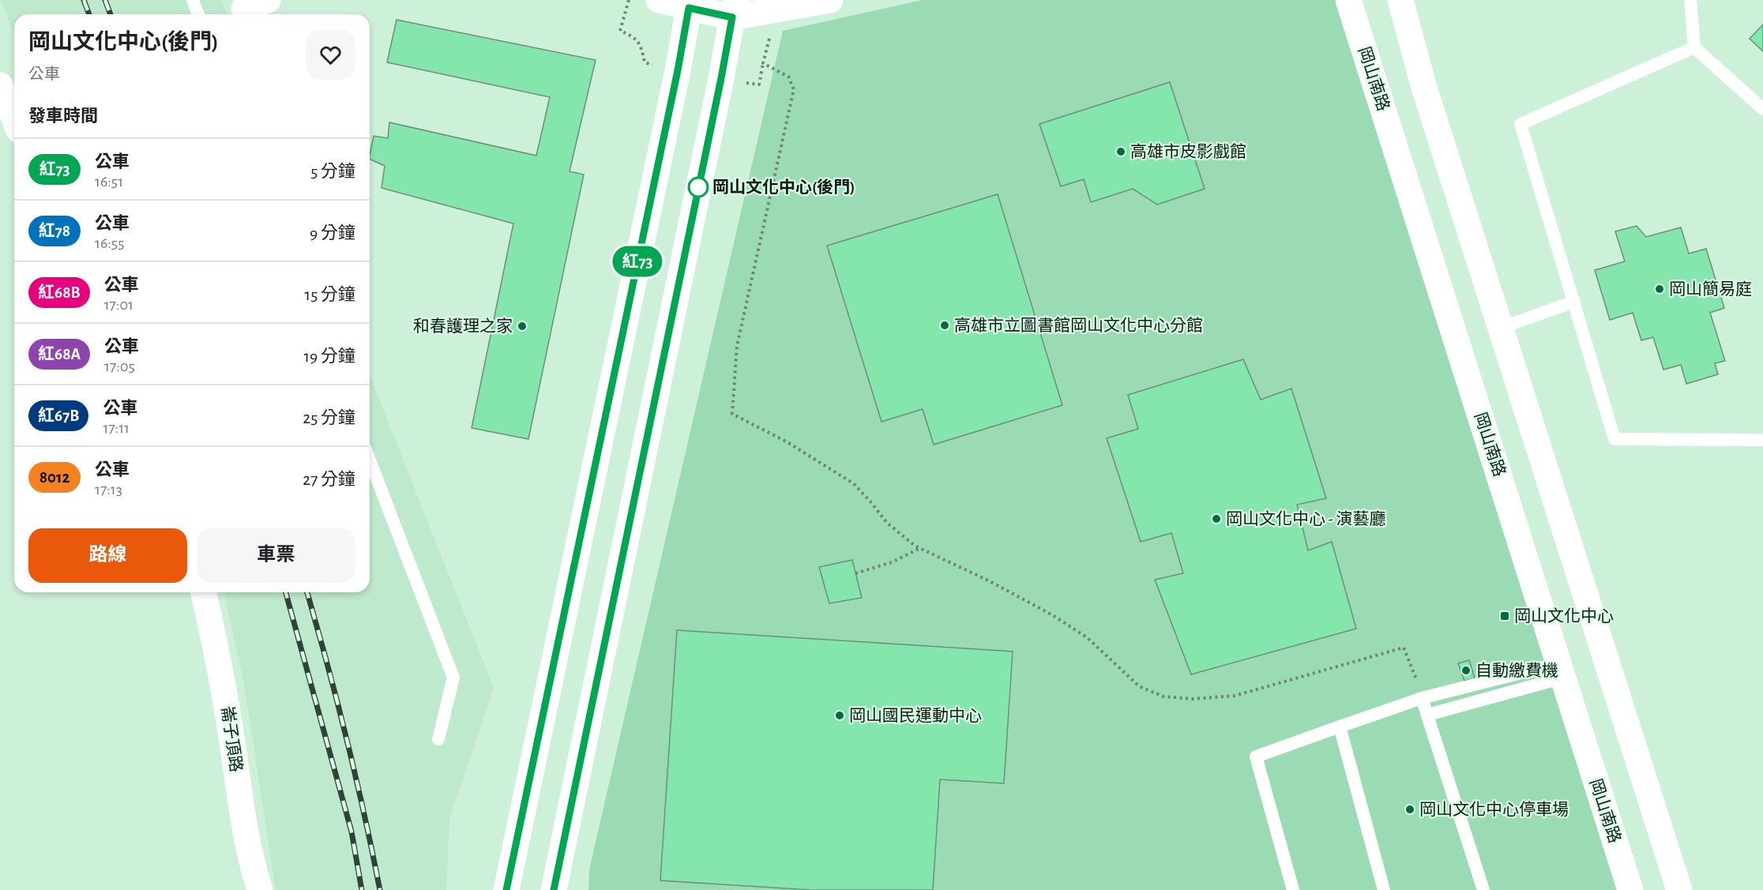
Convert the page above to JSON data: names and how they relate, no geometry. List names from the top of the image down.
{
  "streets": {
    "street": ["岡山南路", "崙子頂路"]
  },
  "places": {
    "other": [
      "高雄市皮影戲館",
      "岡山文化中心(後門)",
      "岡山簡易庭",
      "高雄市立圖書館岡山文化中心分館",
      "和春護理之家",
      "岡山文化中心 - 演藝廳",
      "自動繳費機",
      "岡山國民運動中心",
      "岡山文化中心停車場"
    ],
    "transit": ["岡山文化中心"]
  },
  "lines": ["bus line 紅73"],
  "page": {
    "on_map": "紅73",
    "heading": [
      ["岡山文化中心(後門)", "公車"],
      "發車時間"
    ],
    "list": [
      {
        "mark": "紅73",
        "name": "公車",
        "note": "16:51",
        "value": "5 分鐘"
      },
      {
        "mark": "紅78",
        "name": "公車",
        "note": "16:55",
        "value": "9 分鐘"
      },
      {
        "mark": "紅68B",
        "name": "公車",
        "note": "17:01",
        "value": "15 分鐘"
      },
      {
        "mark": "紅68A",
        "name": "公車",
        "note": "17:05",
        "value": "19 分鐘"
      },
      {
        "mark": "紅67B",
        "name": "公車",
        "note": "17:11",
        "value": "25 分鐘"
      },
      {
        "mark": "8012",
        "name": "公車",
        "note": "17:13",
        "value": "27 分鐘"
      }
    ],
    "buttons": ["路線", "車票"]
  }
}
